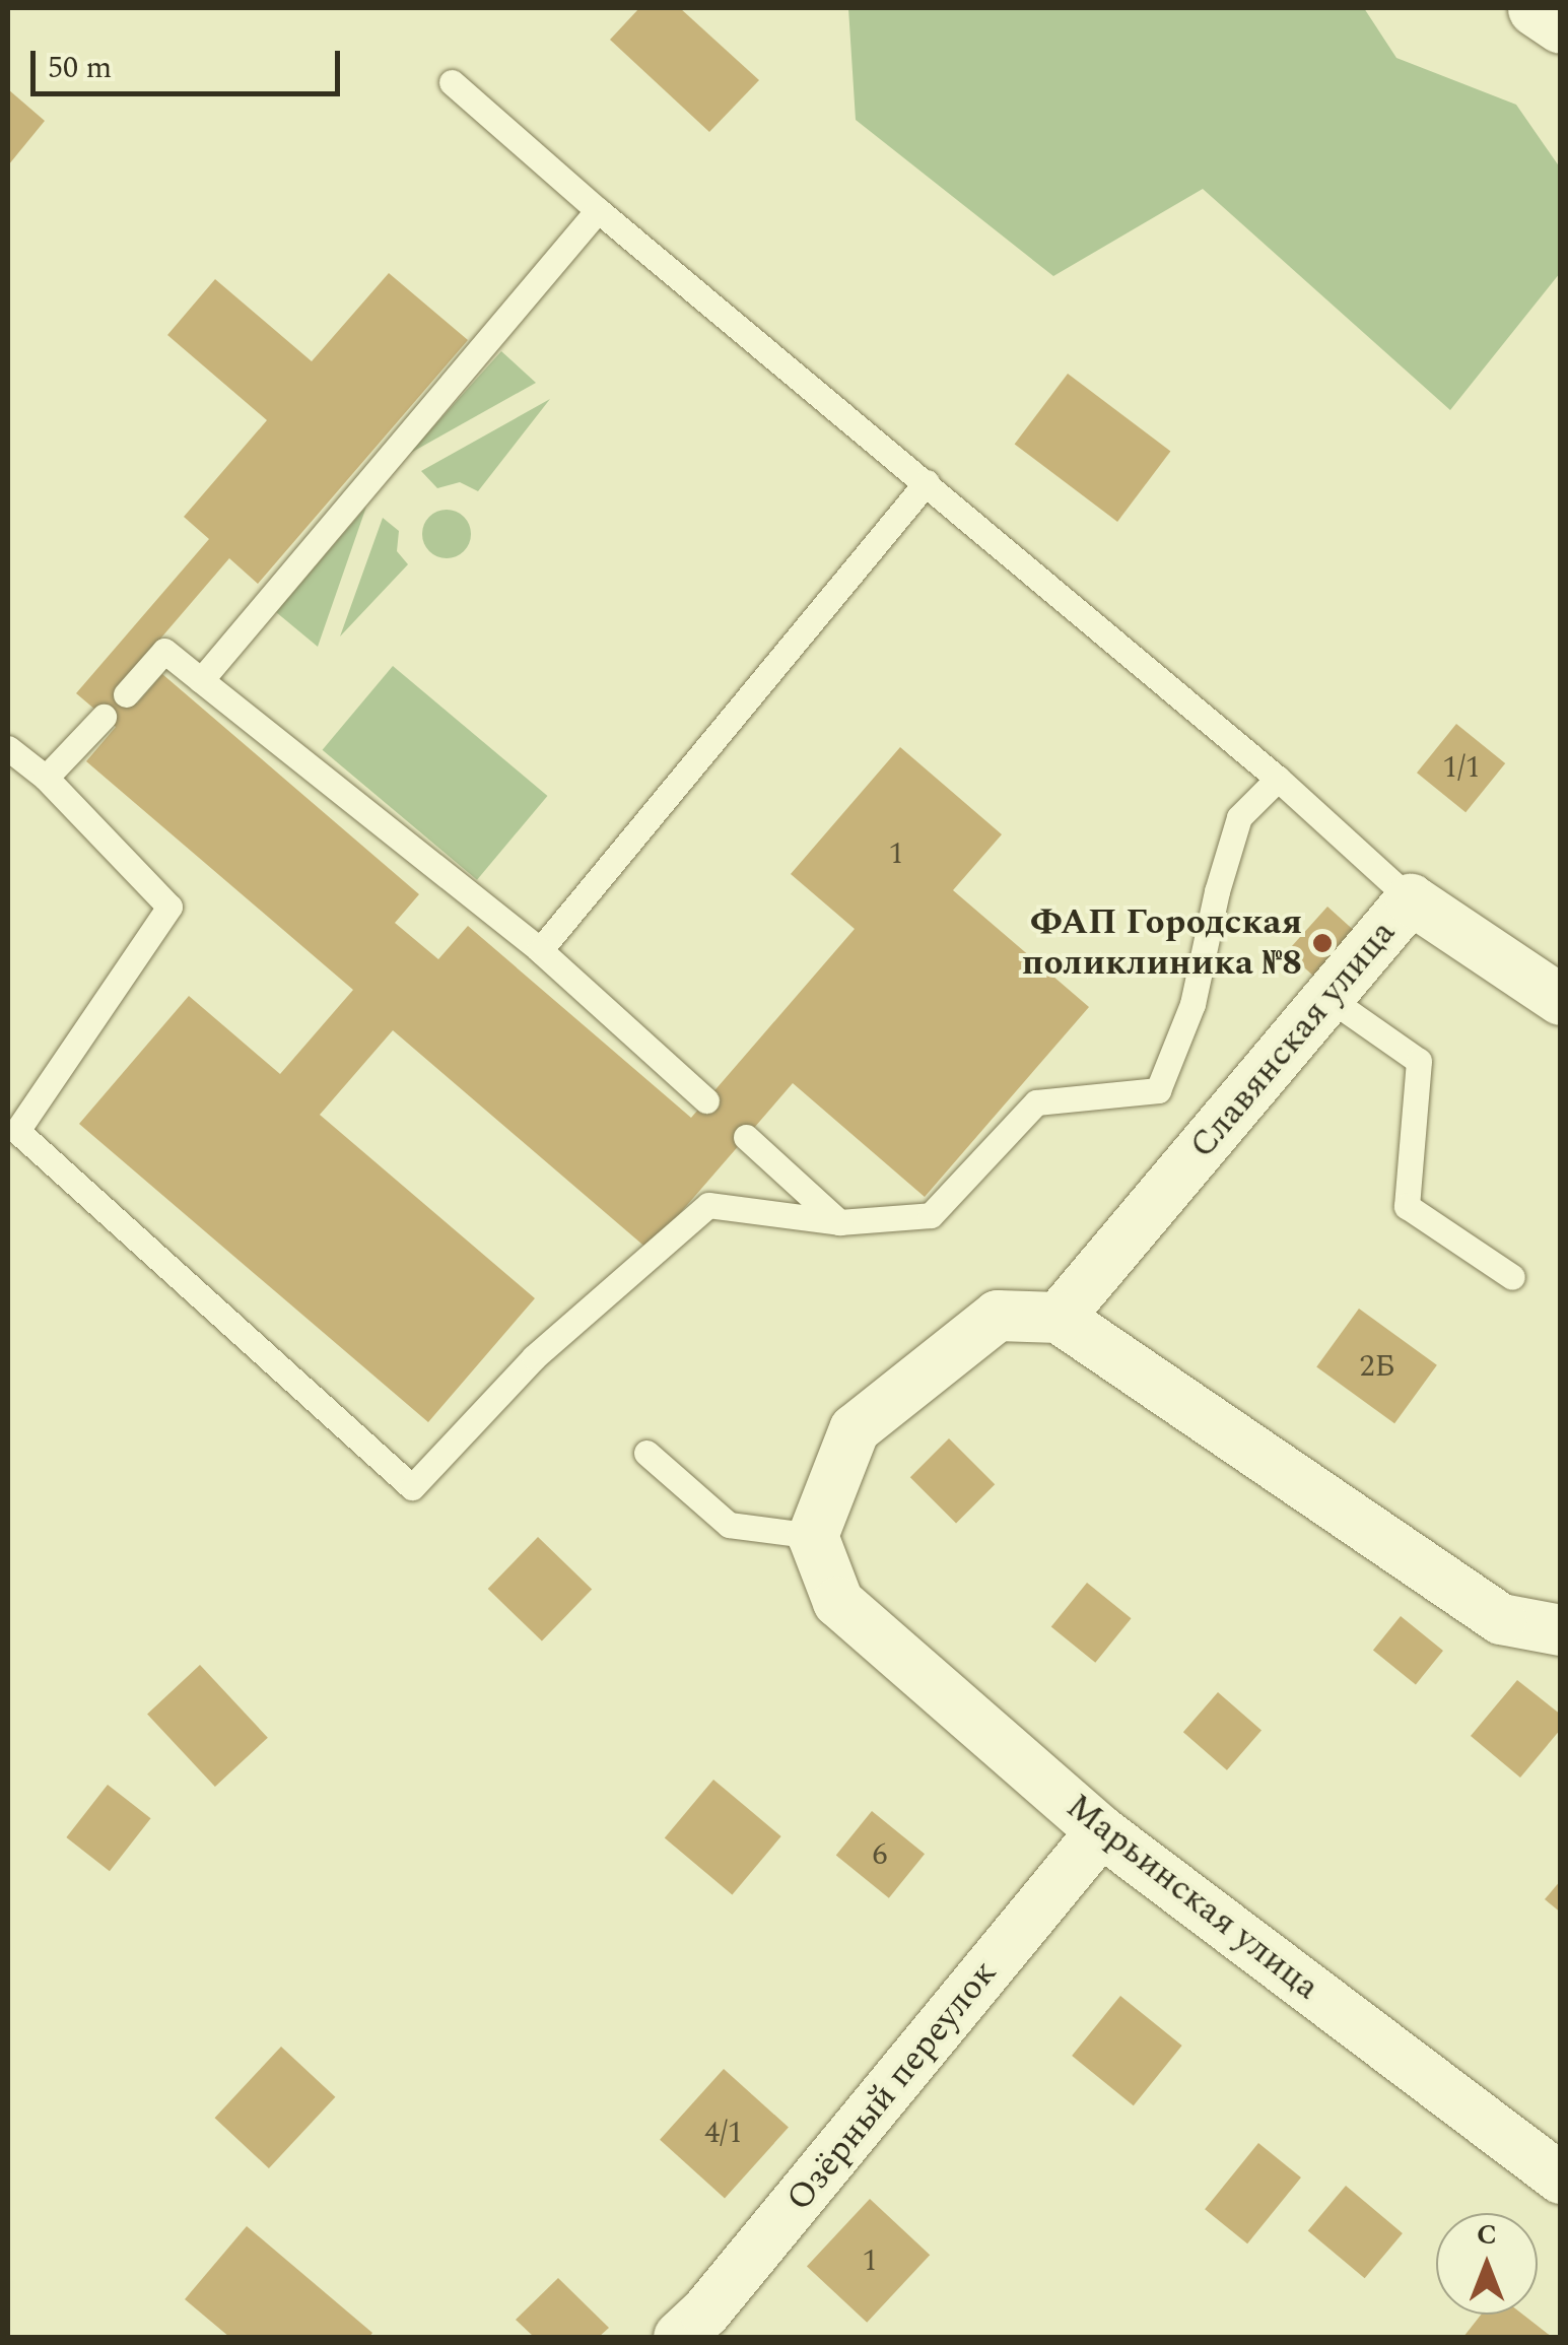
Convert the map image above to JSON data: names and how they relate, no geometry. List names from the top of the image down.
{
  "streets": {
    "street": ["Славянская улица", "Марьинская улица", "Озёрный переулок"]
  },
  "crossings": [
    ["Марьинская улица", "Озёрный переулок"]
  ],
  "places": ["ФАП Городская поликлиника №8"],
  "house_numbers": [
    "1/1",
    "1",
    "2Б",
    "6",
    "4/1",
    "1"
  ],
  "scale_bar": "50 m",
  "north": "top"
}
